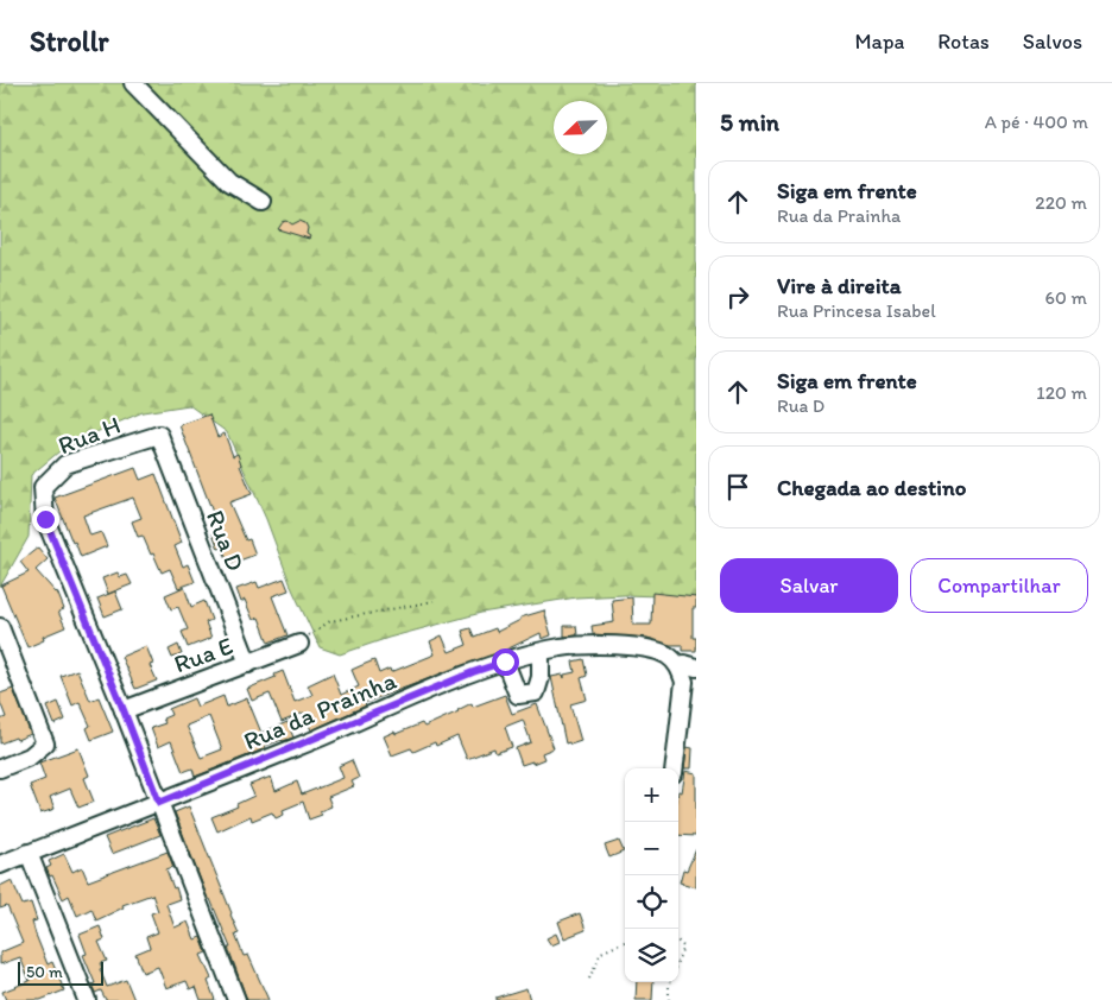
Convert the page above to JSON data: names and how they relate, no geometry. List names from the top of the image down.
{
  "streets": {
    "street": [
      "Rua H",
      "Rua D",
      "Rua E",
      "Rua da Prainha"
    ]
  },
  "crossings": [
    ["Rua H", "Rua D"],
    ["Rua H", "Rua E"],
    ["Rua D", "Rua E"]
  ],
  "scale_bar": "50 m",
  "north": "bottom left",
  "page": {
    "header": "Strollr",
    "nav": ["Mapa", "Rotas", "Salvos"],
    "heading": ["5 min", "A pé · 400 m"],
    "list": [
      ["Siga em frente", "Rua da Prainha", "220 m"],
      ["Vire à direita", "Rua Princesa Isabel", "60 m"],
      ["Siga em frente", "Rua D", "120 m"],
      "Chegada ao destino"
    ],
    "buttons": ["Salvar", "Compartilhar"],
    "map_buttons": ["+", "−"],
    "scale": "50 m"
  }
}
